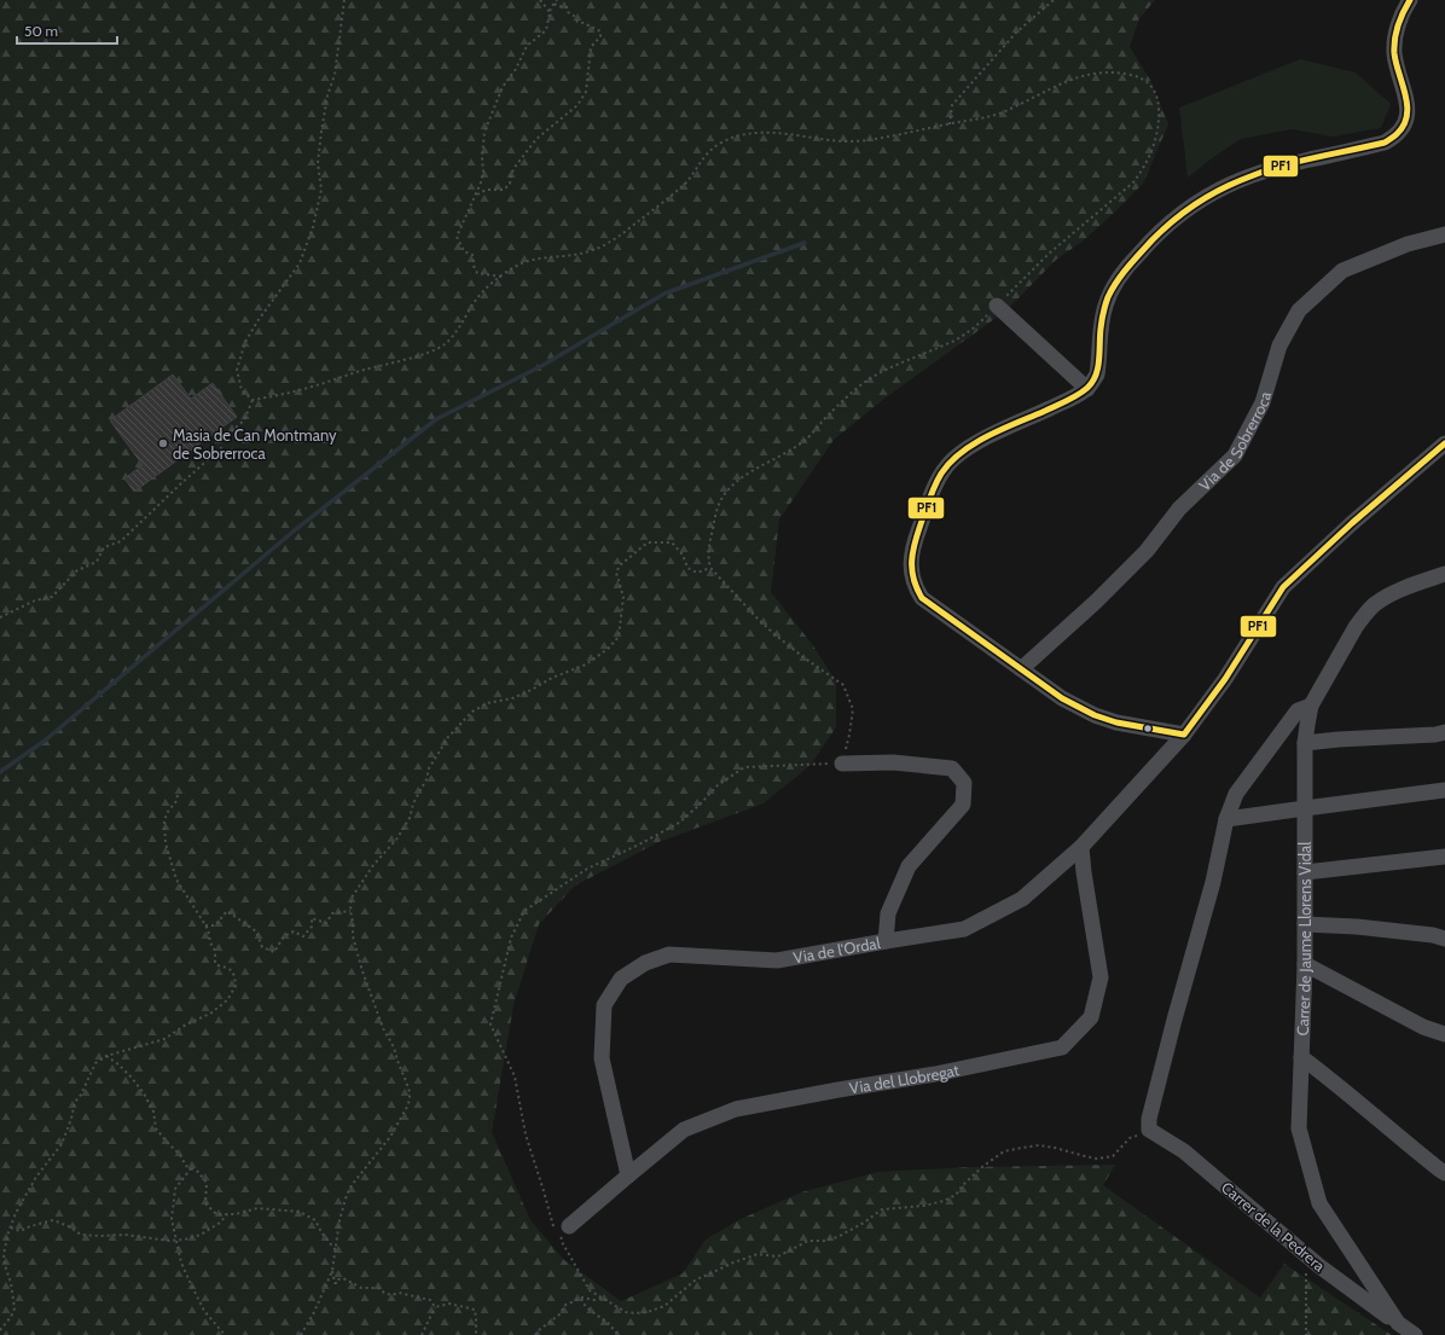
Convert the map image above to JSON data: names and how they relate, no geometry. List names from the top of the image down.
{
  "streets": {
    "street": [
      "Via de Sobrerroca",
      "Carrer de Jaume Llorens Vidal",
      "Via de l'Ordal",
      "Via del Llobregat",
      "Carrer de la Pedrera"
    ]
  },
  "crossings": [
    ["Carrer de Jaume Llorens Vidal", "Carrer de la Pedrera"],
    ["Via de l'Ordal", "Via del Llobregat"]
  ],
  "places": ["Masia de Can Montmany de Sobrerroca"],
  "lines": ["transit line PF1"],
  "scale_bar": "50 m"
}
